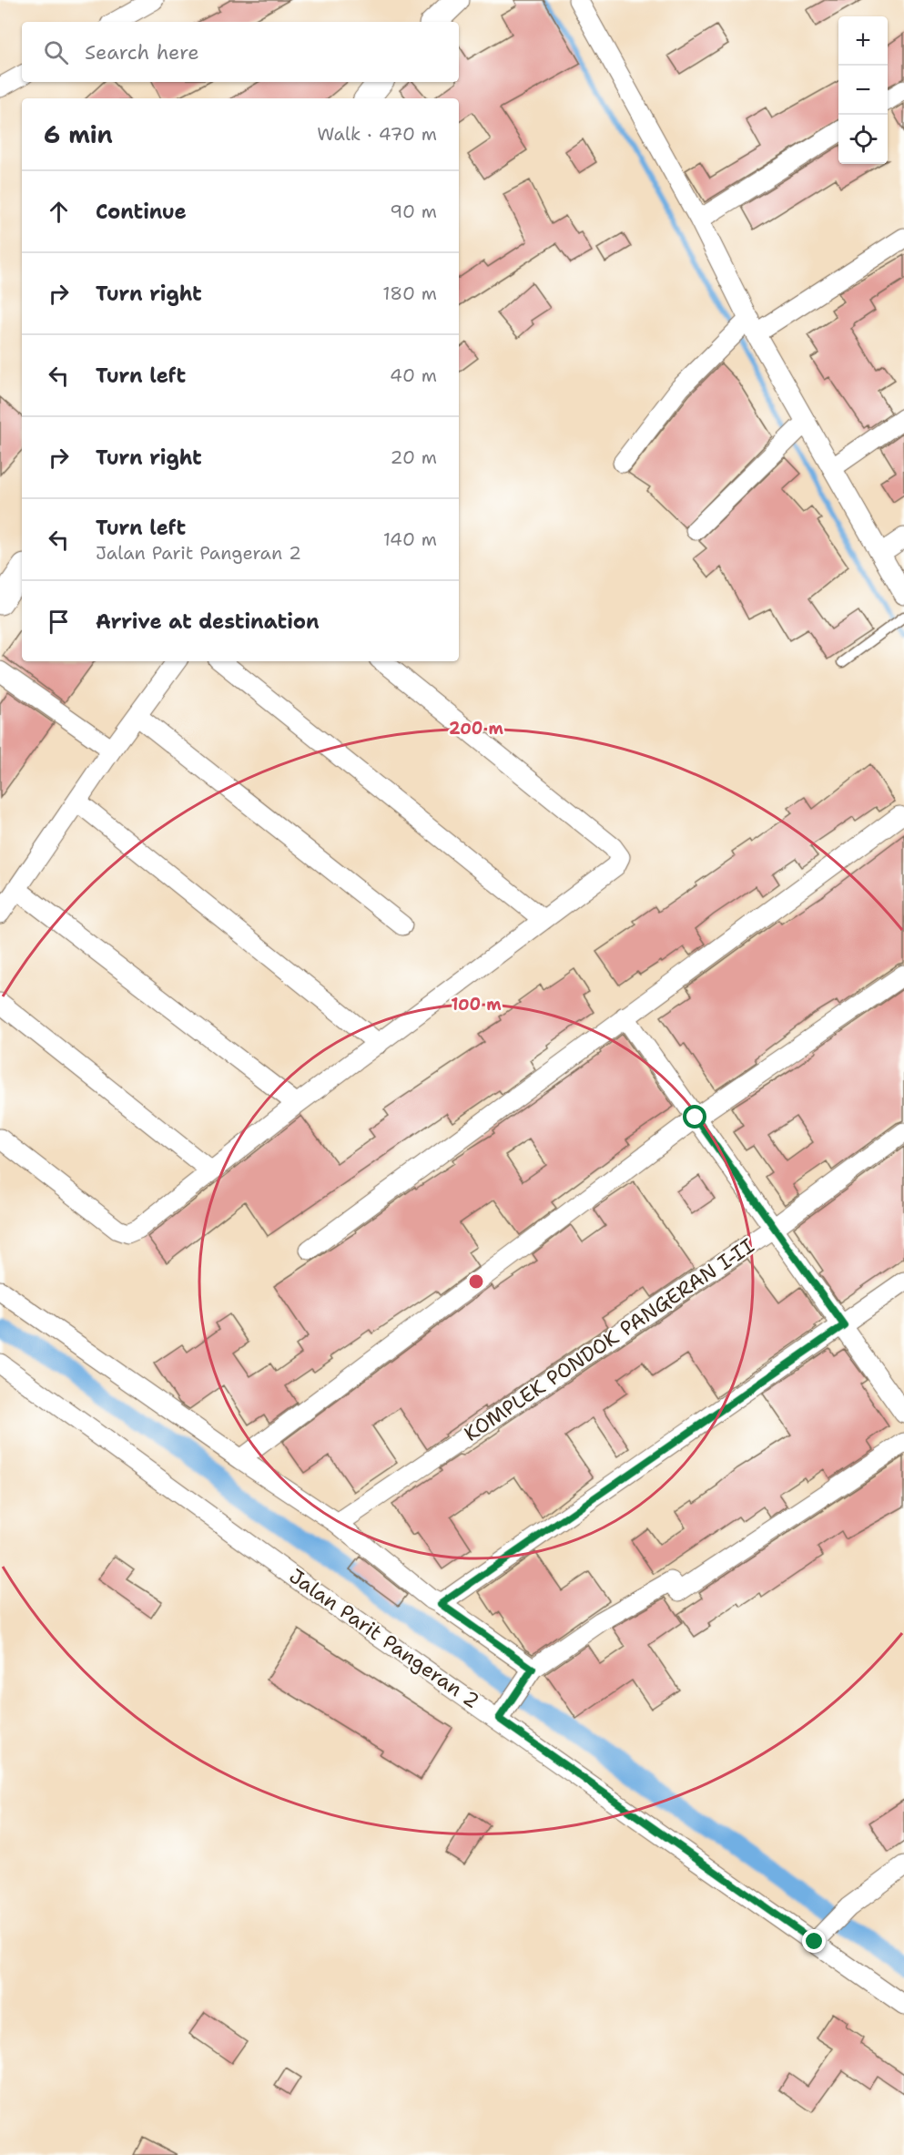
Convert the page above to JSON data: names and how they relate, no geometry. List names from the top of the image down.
{
  "streets": {
    "street": ["KOMPLEK PONDOK PANGERAN I-II", "Jalan Parit Pangeran 2"]
  },
  "page": {
    "map_buttons": ["+", "−"],
    "search": "Search here",
    "heading": ["6 min", "Walk · 470 m"],
    "list": [
      ["Continue", "90 m"],
      ["Turn right", "180 m"],
      ["Turn left", "40 m"],
      ["Turn right", "20 m"],
      ["Turn left", "Jalan Parit Pangeran 2", "140 m"],
      "Arrive at destination"
    ]
  },
  "rings": ["200 m", "100 m"]
}
